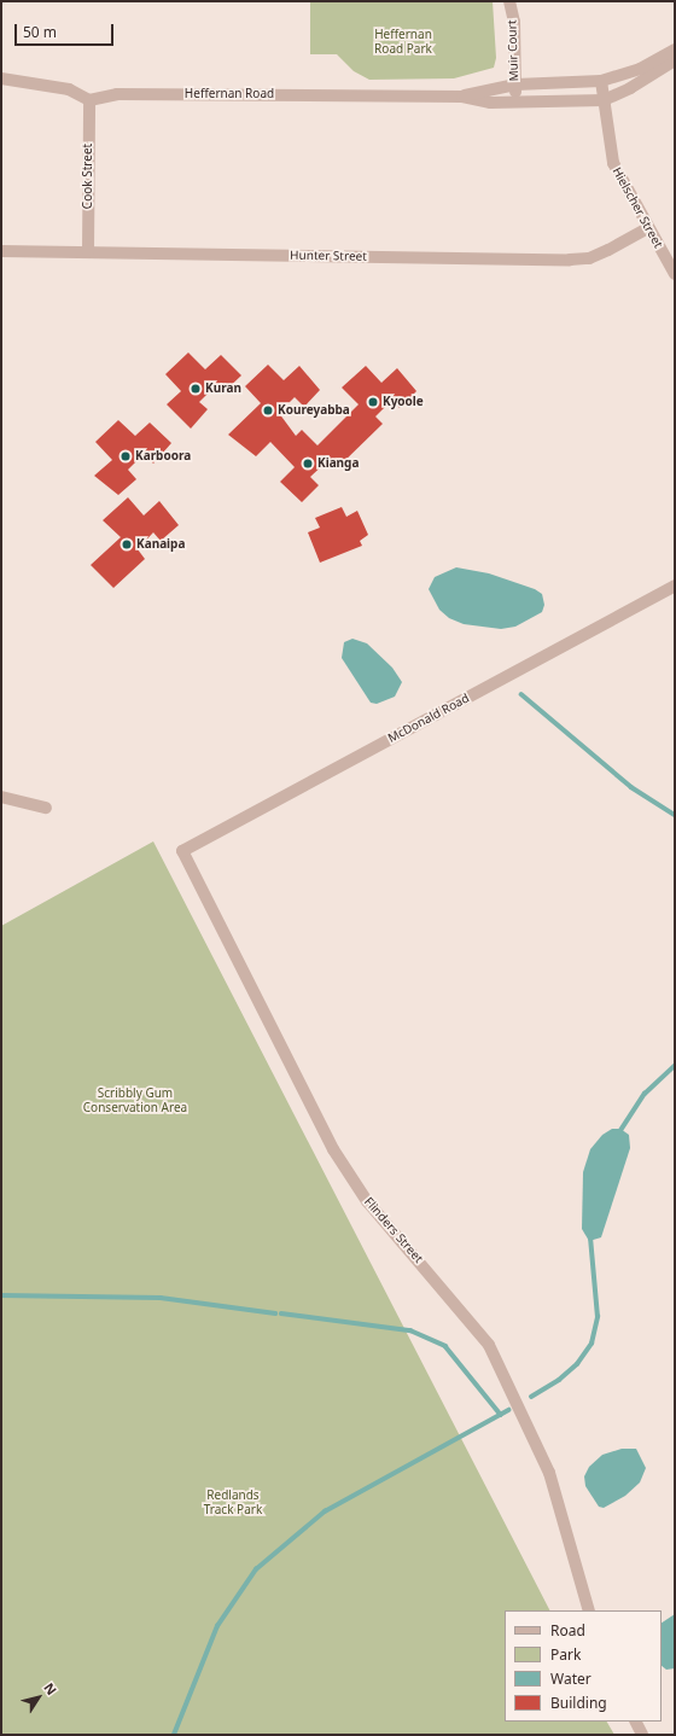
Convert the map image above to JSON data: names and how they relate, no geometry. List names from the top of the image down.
{
  "streets": {
    "street": [
      "Muir Court",
      "Heffernan Road",
      "Cook Street",
      "Hielscher Street",
      "Hunter Street",
      "McDonald Road",
      "Flinders Street"
    ]
  },
  "crossings": [
    ["Muir Court", "Heffernan Road"],
    ["Heffernan Road", "Cook Street"],
    ["Heffernan Road", "Hielscher Street"],
    ["Cook Street", "Hunter Street"],
    ["Hielscher Street", "Hunter Street"],
    ["McDonald Road", "Flinders Street"]
  ],
  "parks": ["Heffernan Road Park", "Scribbly Gum Conservation Area", "Redlands Track Park"],
  "places": [
    "Kuran",
    "Kyoole",
    "Koureyabba",
    "Karboora",
    "Kianga",
    "Kanaipa"
  ],
  "legend": [
    "Road",
    "Park",
    "Water",
    "Building"
  ],
  "scale_bar": "50 m",
  "north": "top right"
}
